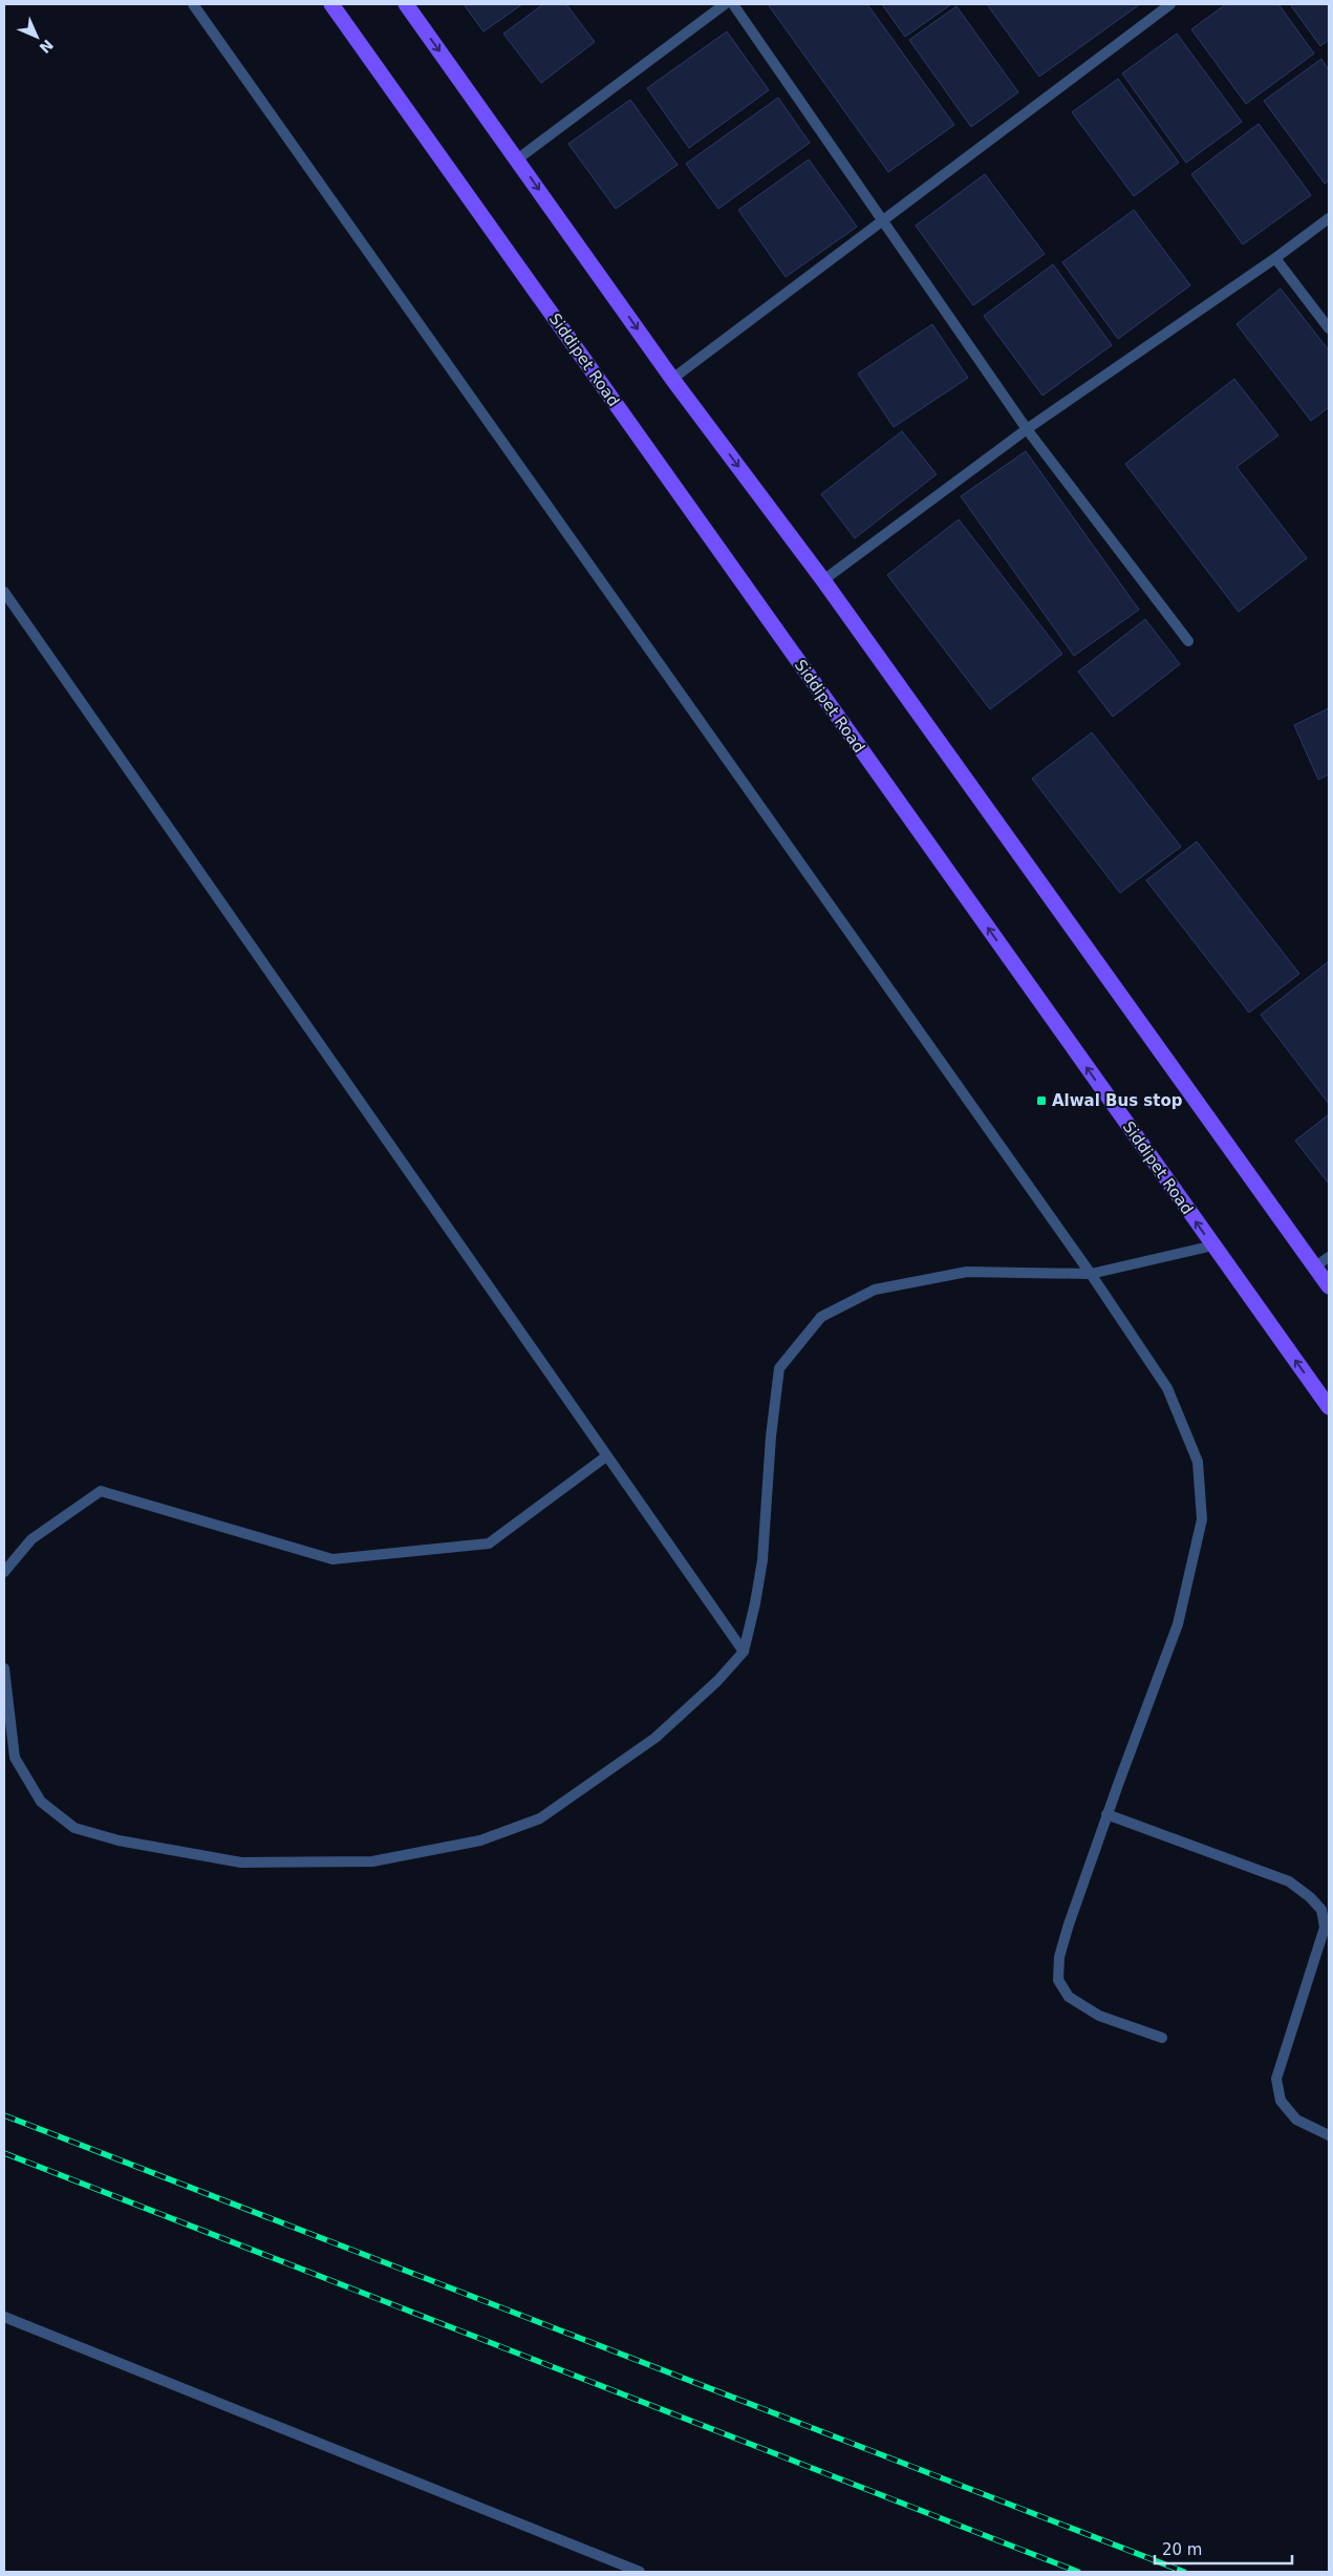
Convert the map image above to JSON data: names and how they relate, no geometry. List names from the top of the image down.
{
  "streets": {
    "main road": ["Siddipet Road"]
  },
  "places": {
    "transit": ["Alwal Bus stop"]
  },
  "scale_bar": "20 m",
  "north": "bottom right"
}
